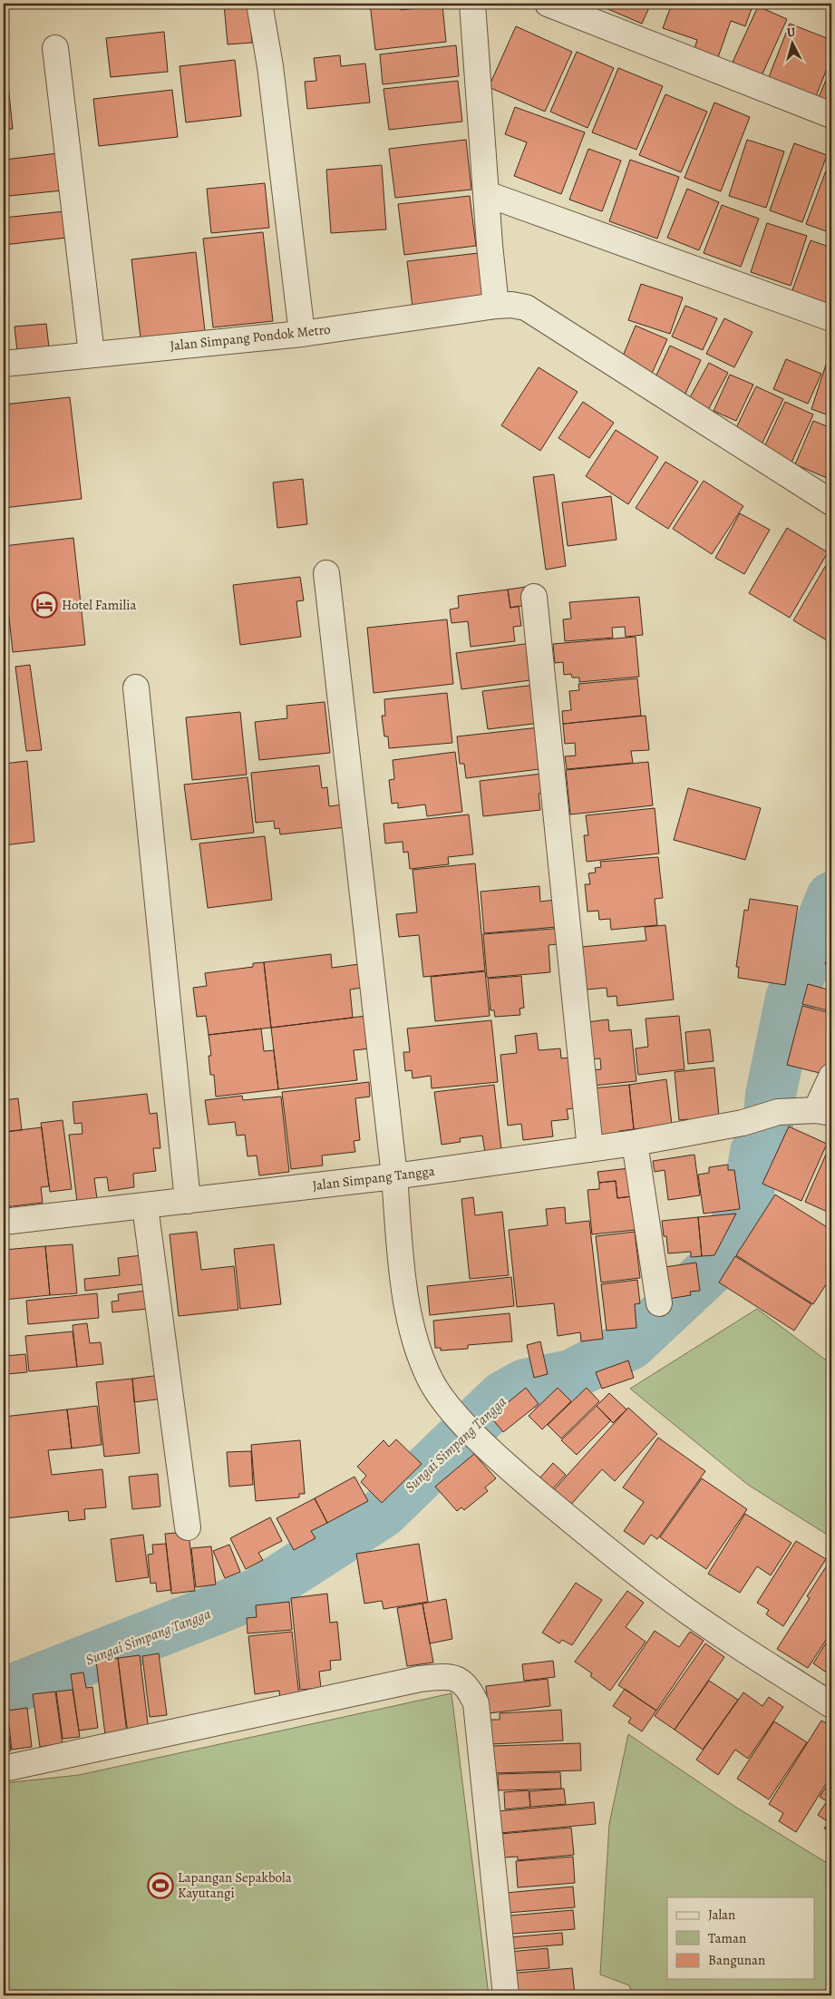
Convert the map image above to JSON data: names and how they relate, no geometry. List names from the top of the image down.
{
  "streets": {
    "street": ["Jalan Simpang Pondok Metro", "Jalan Simpang Tangga"]
  },
  "water": ["Sungai Simpang Tangga"],
  "places": {
    "hotel": ["Hotel Familia"],
    "sports": ["Lapangan Sepakbola Kayutangi"]
  },
  "legend": ["Jalan", "Taman", "Bangunan"],
  "north": "top"
}
